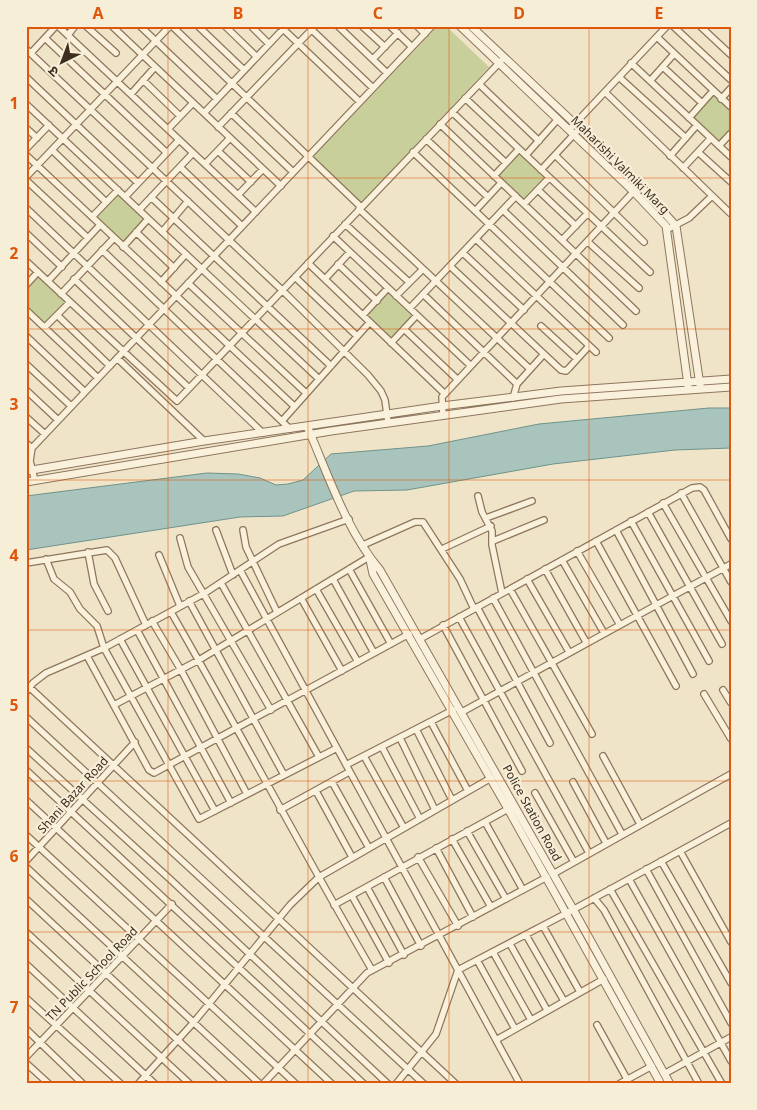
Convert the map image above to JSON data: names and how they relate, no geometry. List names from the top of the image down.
{
  "streets": {
    "street": [
      "Maharishi Valmiki Marg",
      "Shani Bazar Road",
      "Police Station Road",
      "TN Public School Road"
    ]
  },
  "north": "bottom left",
  "grid": {
    "columns": [
      "A",
      "B",
      "C",
      "D",
      "E"
    ],
    "rows": [
      "1",
      "2",
      "3",
      "4",
      "5",
      "6",
      "7"
    ]
  }
}
